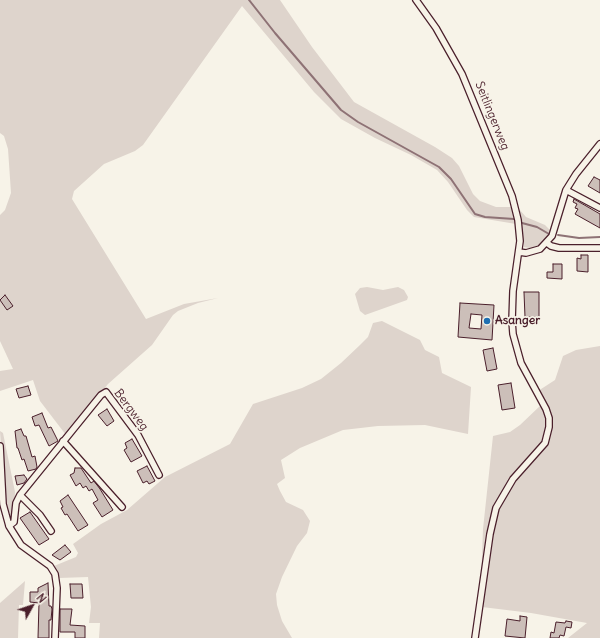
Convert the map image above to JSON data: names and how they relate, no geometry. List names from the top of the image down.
{
  "streets": {
    "street": ["Seitlingerweg", "Bergweg"]
  },
  "places": ["Asanger"],
  "north": "top right"
}
